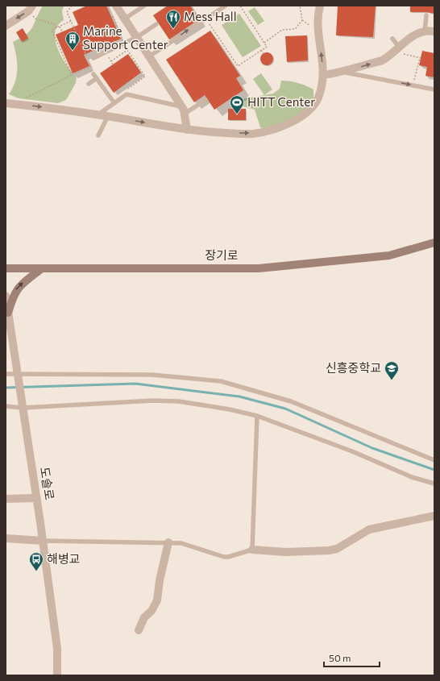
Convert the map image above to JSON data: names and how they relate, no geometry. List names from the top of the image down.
{
  "streets": {
    "main road": ["장기로"],
    "street": ["도솔로"]
  },
  "places": {
    "restaurant": ["Mess Hall"],
    "building": ["Marine Support Center"],
    "sports": ["HITT Center"],
    "school or university": ["신흥중학교"],
    "bus stop": ["해병교"]
  },
  "scale_bar": "50 m"
}
